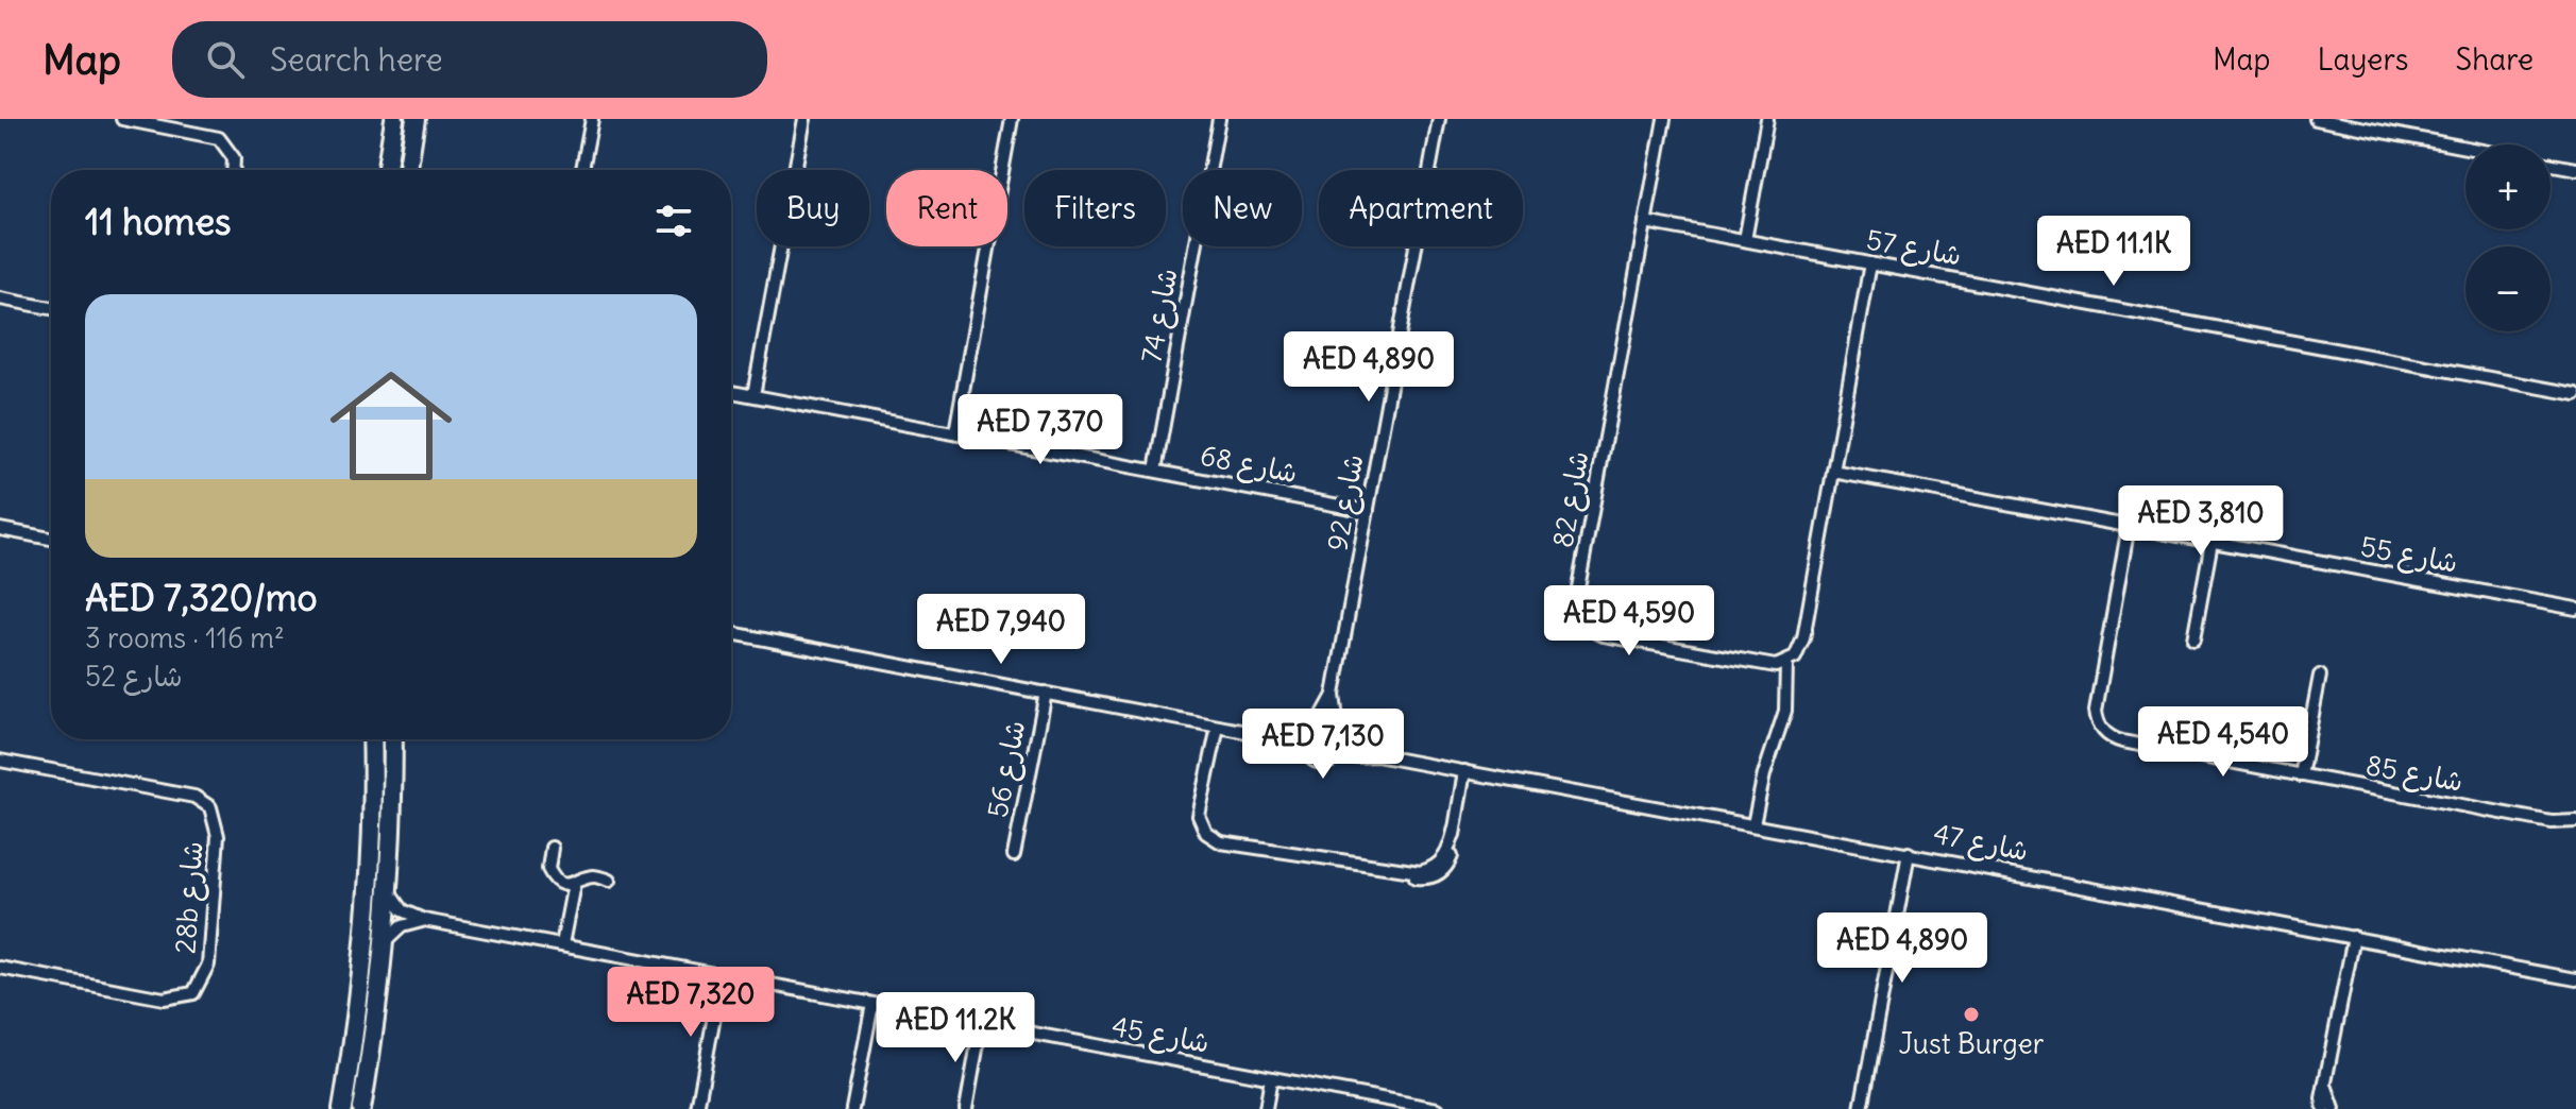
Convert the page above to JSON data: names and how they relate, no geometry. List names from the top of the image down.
{
  "streets": {
    "street": [
      "شارع 57",
      "شارع 74",
      "شارع 68",
      "شارع 82",
      "شارع 92",
      "شارع 55",
      "شارع 56",
      "شارع 85",
      "شارع 47",
      "28b شارع",
      "شارع 45"
    ]
  },
  "crossings": [
    ["شارع 57", "شارع 82"],
    ["شارع 74", "شارع 68"],
    ["شارع 68", "شارع 92"],
    ["شارع 92", "شارع 47"],
    ["شارع 55", "شارع 85"]
  ],
  "places": ["Just Burger"],
  "page": {
    "header": "Map",
    "search": "Search here",
    "nav": ["Map", "Layers", "Share"],
    "map_buttons": ["+", "−"],
    "chip": [
      "Buy",
      "Rent",
      "Filters",
      "New",
      "Apartment"
    ],
    "heading": "11 homes",
    "price": [
      "AED 11.1K",
      "AED 4,890",
      "AED 7,370",
      "AED 3,810",
      "AED 4,590",
      "AED 7,940",
      "AED 4,540",
      "AED 7,130",
      "AED 4,890",
      "AED 7,320",
      "AED 11.2K"
    ],
    "list": [
      {
        "name": "AED 7,320/mo",
        "note": "3 rooms · 116 m² · شارع 52"
      }
    ]
  }
}
